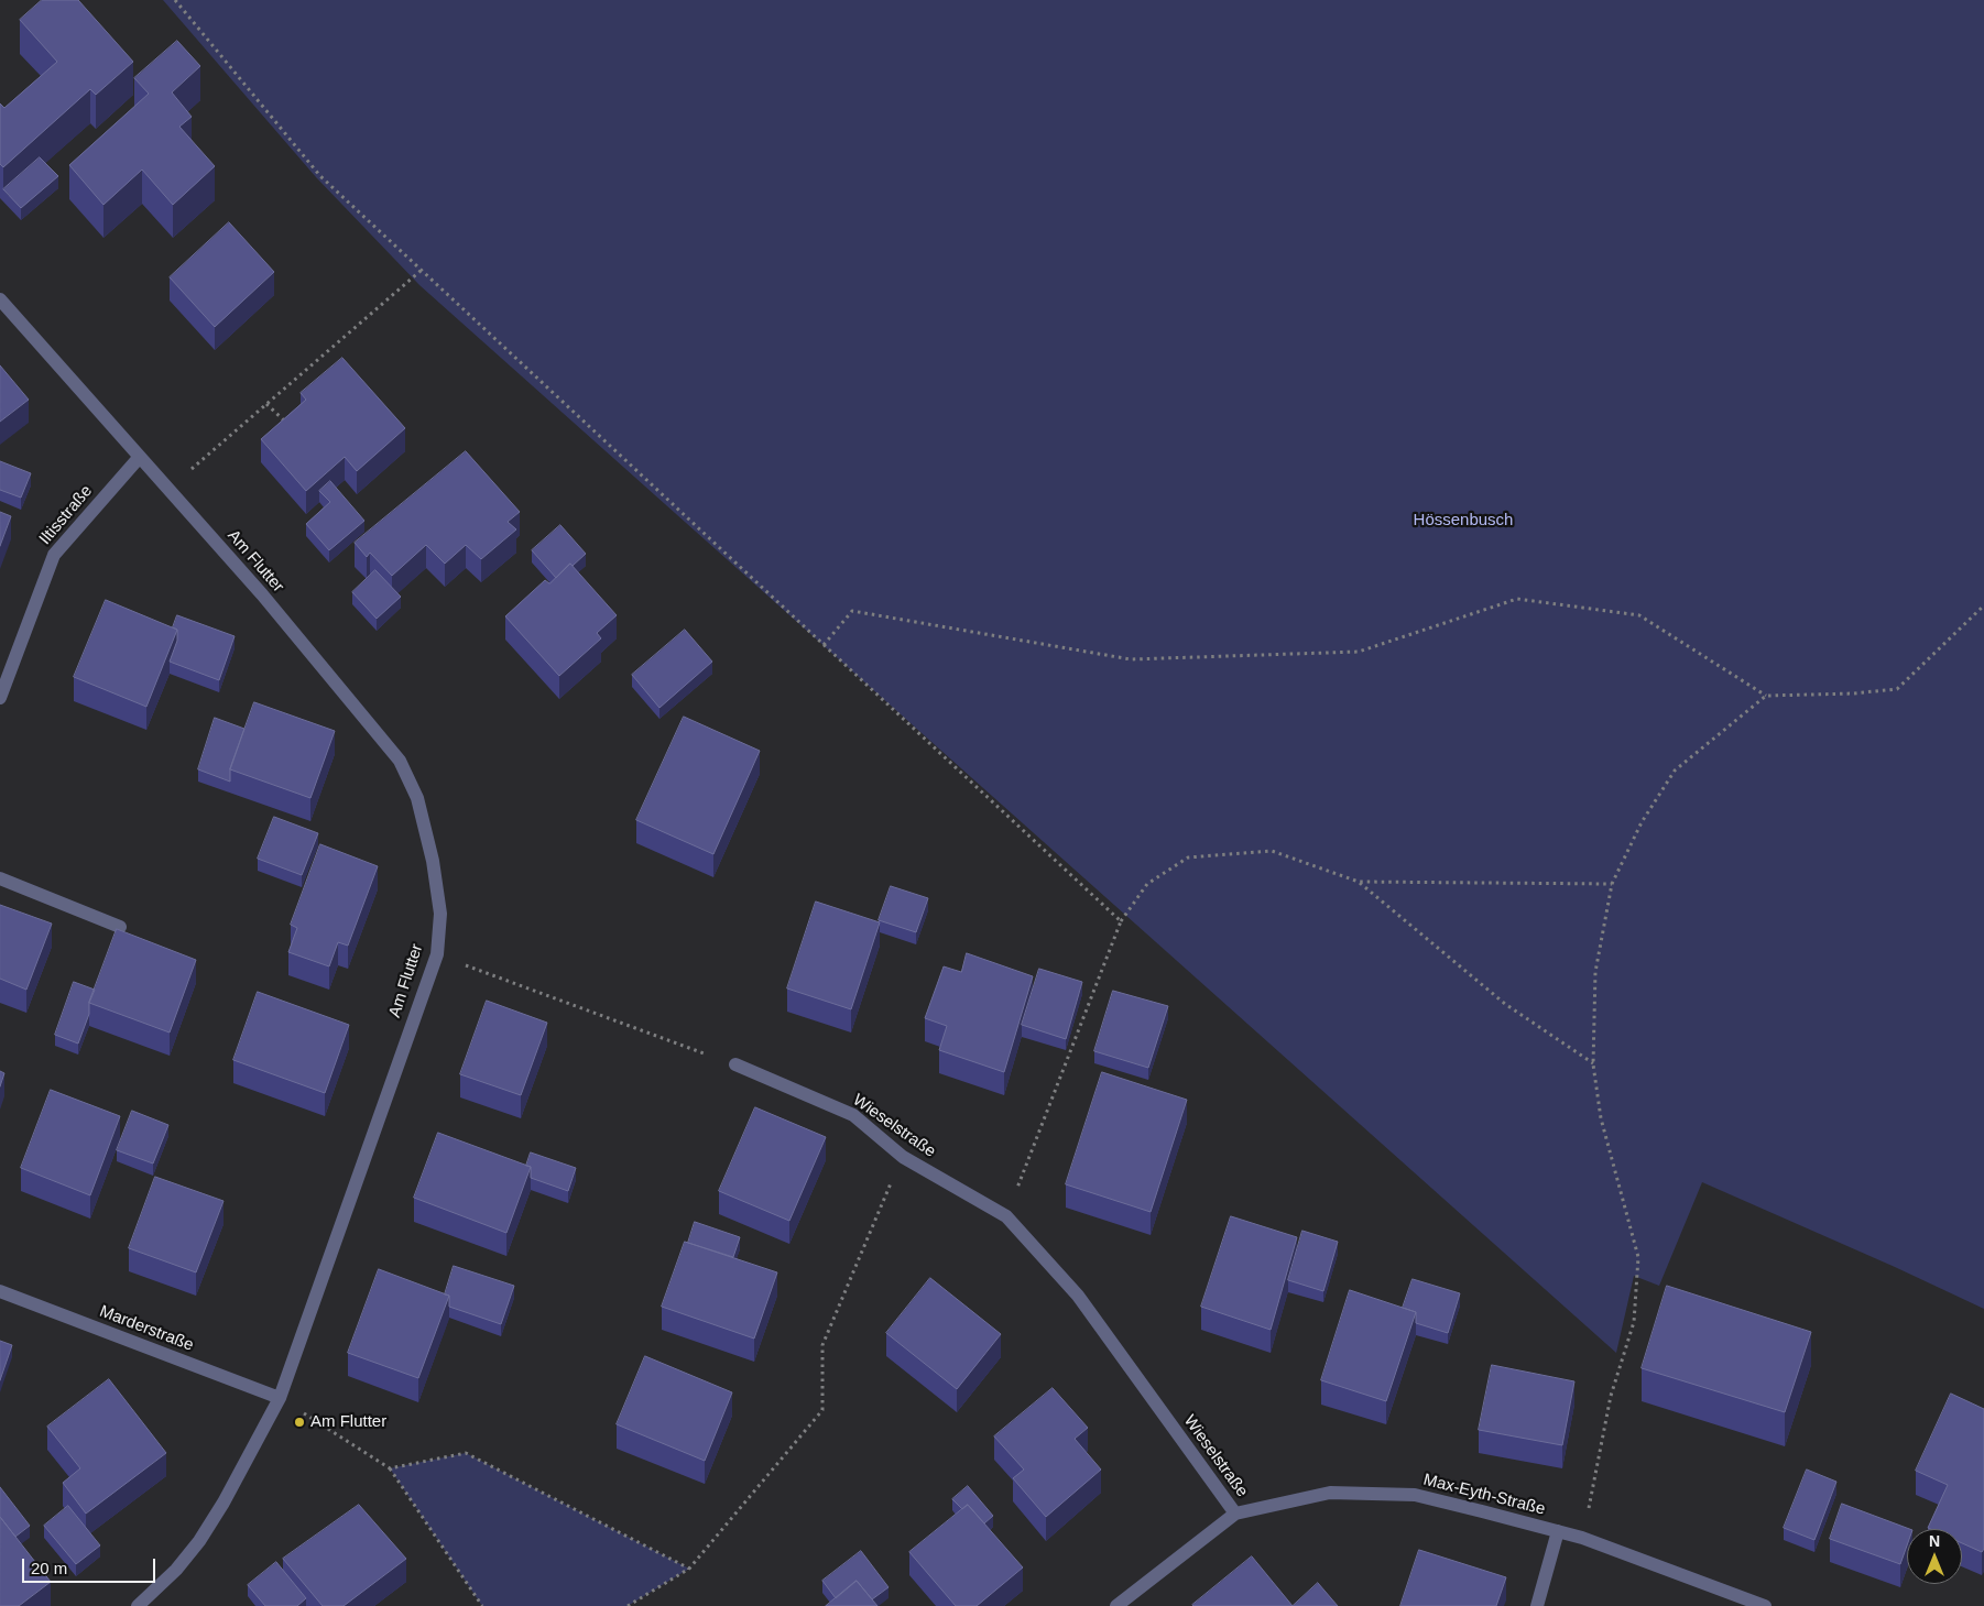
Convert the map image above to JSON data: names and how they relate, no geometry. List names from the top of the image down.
{
  "streets": {
    "street": [
      "Iltisstraße",
      "Am Flutter",
      "Wieselstraße",
      "Marderstraße",
      "Max-Eyth-Straße"
    ]
  },
  "crossings": [
    ["Iltisstraße", "Am Flutter"],
    ["Am Flutter", "Marderstraße"],
    ["Wieselstraße", "Max-Eyth-Straße"]
  ],
  "parks": ["Hössenbusch"],
  "places": ["Am Flutter"],
  "scale_bar": "20 m",
  "north": "top"
}
